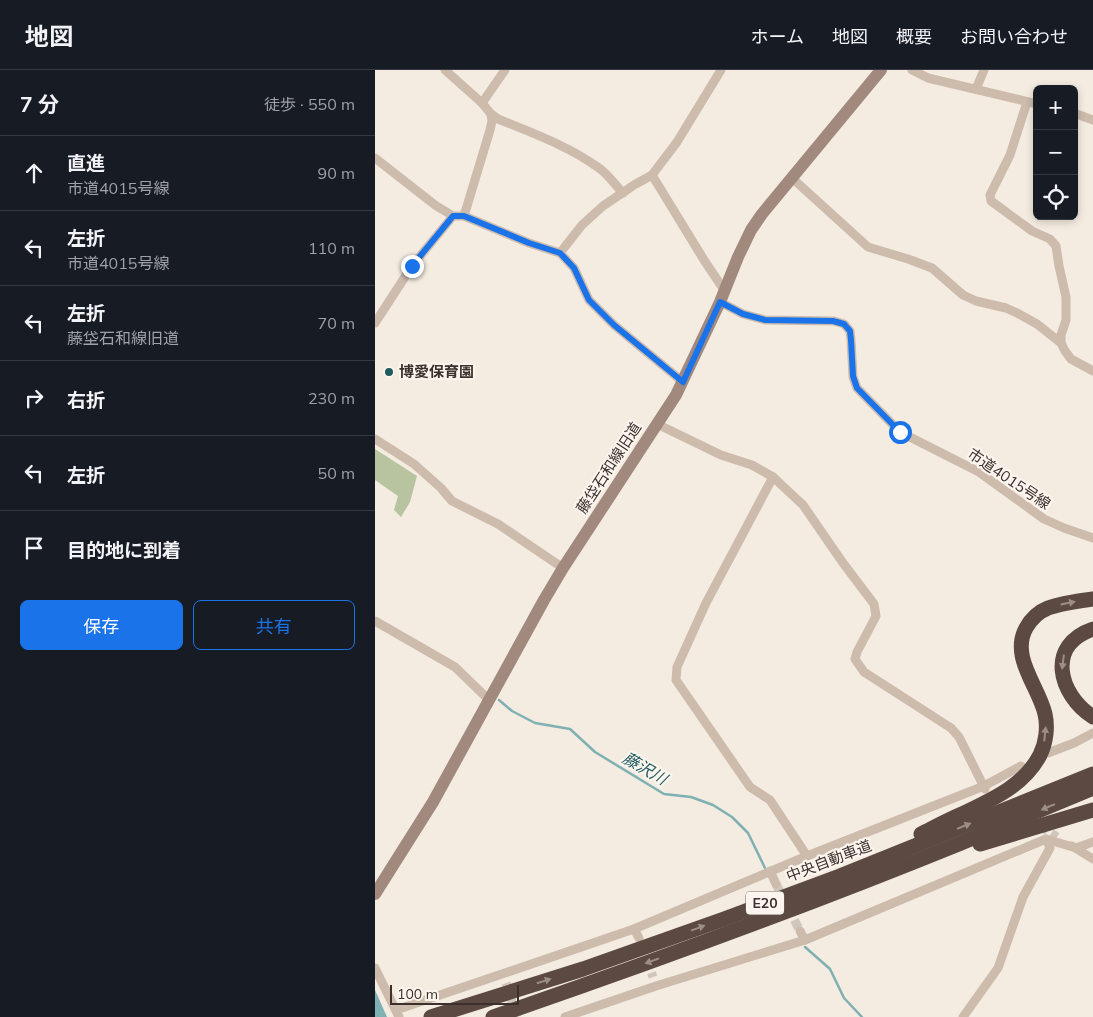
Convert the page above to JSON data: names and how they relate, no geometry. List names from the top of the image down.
{
  "streets": {
    "highway": ["中央自動車道", "E20"],
    "street": ["藤垈石和線旧道", "市道4015号線"]
  },
  "crossings": [
    ["藤垈石和線旧道", "市道4015号線"]
  ],
  "water": ["藤沢川"],
  "places": ["博愛保育園"],
  "scale_bar": "100 m",
  "page": {
    "header": "地図",
    "nav": [
      "ホーム",
      "地図",
      "概要",
      "お問い合わせ"
    ],
    "heading": ["7 分", "徒歩 · 550 m"],
    "map_buttons": ["+", "−"],
    "list": [
      ["直進", "市道4015号線", "90 m"],
      ["左折", "市道4015号線", "110 m"],
      ["左折", "藤垈石和線旧道", "70 m"],
      ["右折", "230 m"],
      ["左折", "50 m"],
      "目的地に到着"
    ],
    "buttons": ["保存", "共有"],
    "scale": "100 m"
  }
}
